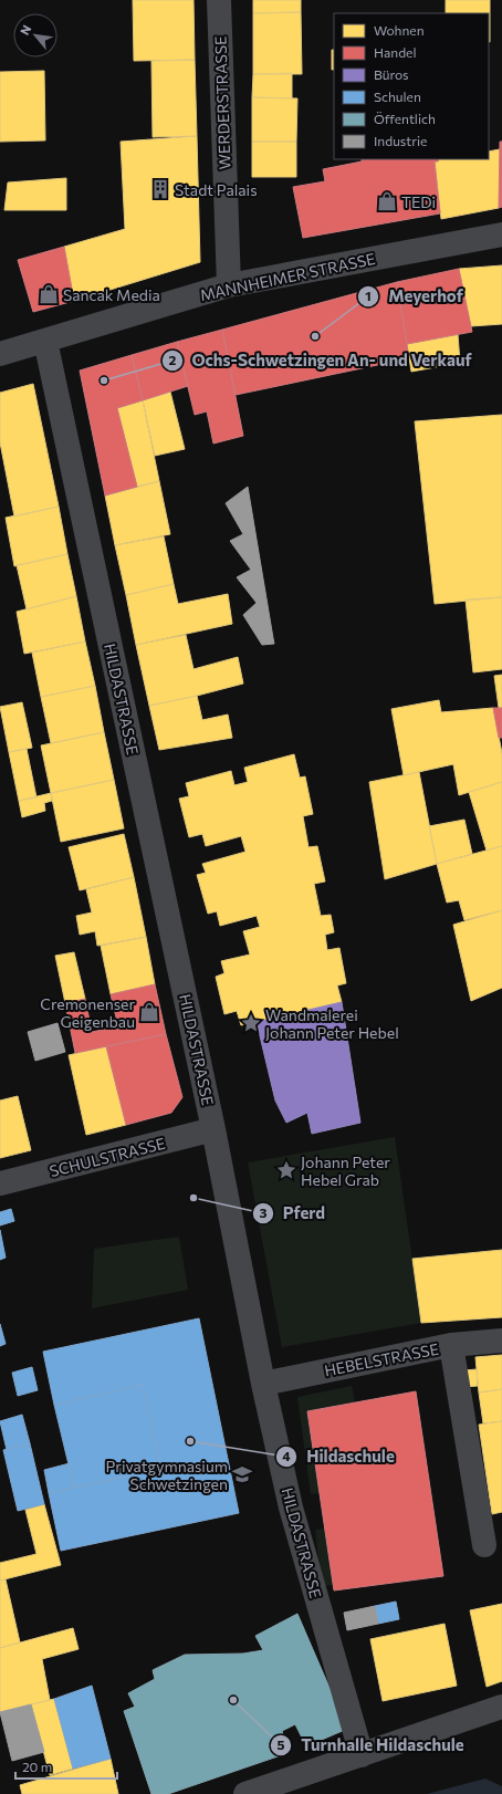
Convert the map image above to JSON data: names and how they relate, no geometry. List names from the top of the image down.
{
  "streets": {
    "street": [
      "WERDERSTRASSE",
      "MANNHEIMER STRASSE",
      "HILDASTRASSE",
      "SCHULSTRASSE",
      "HEBELSTRASSE"
    ]
  },
  "crossings": [
    ["WERDERSTRASSE", "MANNHEIMER STRASSE"],
    ["MANNHEIMER STRASSE", "HILDASTRASSE"],
    ["HILDASTRASSE", "SCHULSTRASSE"],
    ["HILDASTRASSE", "HEBELSTRASSE"]
  ],
  "places": {
    "building": ["Stadt Palais"],
    "shop": ["TEDi", "Sancak Media", "Cremonenser Geigenbau"],
    "other": [
      "Meyerhof",
      "Ochs-Schwetzingen An- und Verkauf",
      "Pferd",
      "Hildaschule",
      "Turnhalle Hildaschule"
    ],
    "place": ["Wandmalerei Johann Peter Hebel", "Johann Peter Hebel Grab"],
    "school or university": ["Privatgymnasium Schwetzingen"]
  },
  "legend": [
    "Wohnen",
    "Handel",
    "Büros",
    "Schulen",
    "Öffentlich",
    "Industrie"
  ],
  "scale_bar": "20 m",
  "north": "top left"
}
